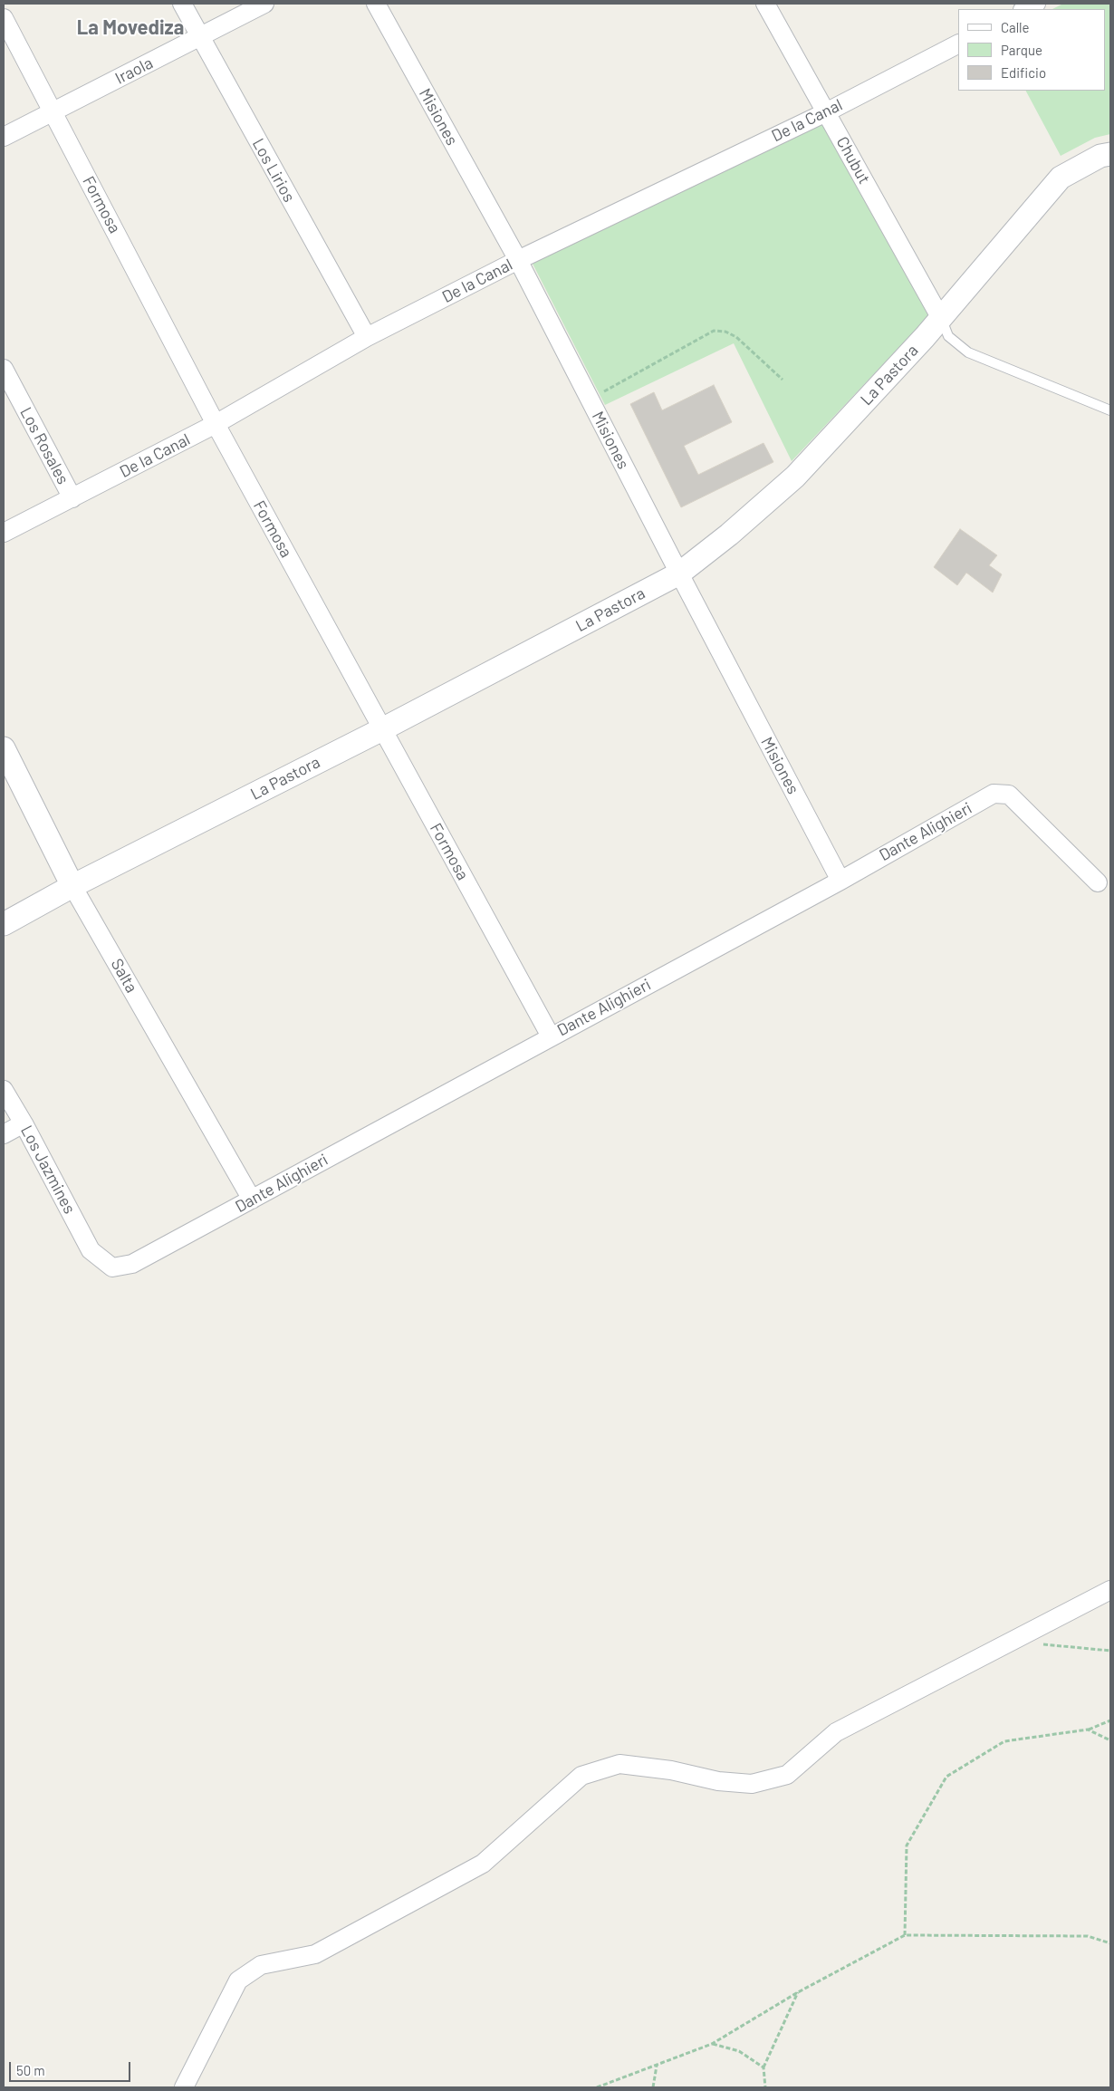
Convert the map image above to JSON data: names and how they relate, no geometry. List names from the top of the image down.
{
  "streets": {
    "street": [
      "Iraola",
      "Misiones",
      "De la Canal",
      "Chubut",
      "Los Lirios",
      "Formosa",
      "La Pastora",
      "Los Rosales",
      "Dante Alighieri",
      "Salta",
      "Los Jazmines"
    ]
  },
  "crossings": [
    ["Iraola", "Los Lirios"],
    ["Iraola", "Formosa"],
    ["Misiones", "De la Canal"],
    ["Misiones", "La Pastora"],
    ["Misiones", "Dante Alighieri"],
    ["De la Canal", "Chubut"],
    ["De la Canal", "Los Lirios"],
    ["De la Canal", "Formosa"],
    ["De la Canal", "Los Rosales"],
    ["Chubut", "La Pastora"],
    ["Formosa", "La Pastora"],
    ["Formosa", "Dante Alighieri"],
    ["La Pastora", "Salta"],
    ["Dante Alighieri", "Salta"],
    ["Dante Alighieri", "Los Jazmines"]
  ],
  "districts": ["La Movediza"],
  "legend": ["Calle", "Parque", "Edificio"],
  "scale_bar": "50 m"
}
